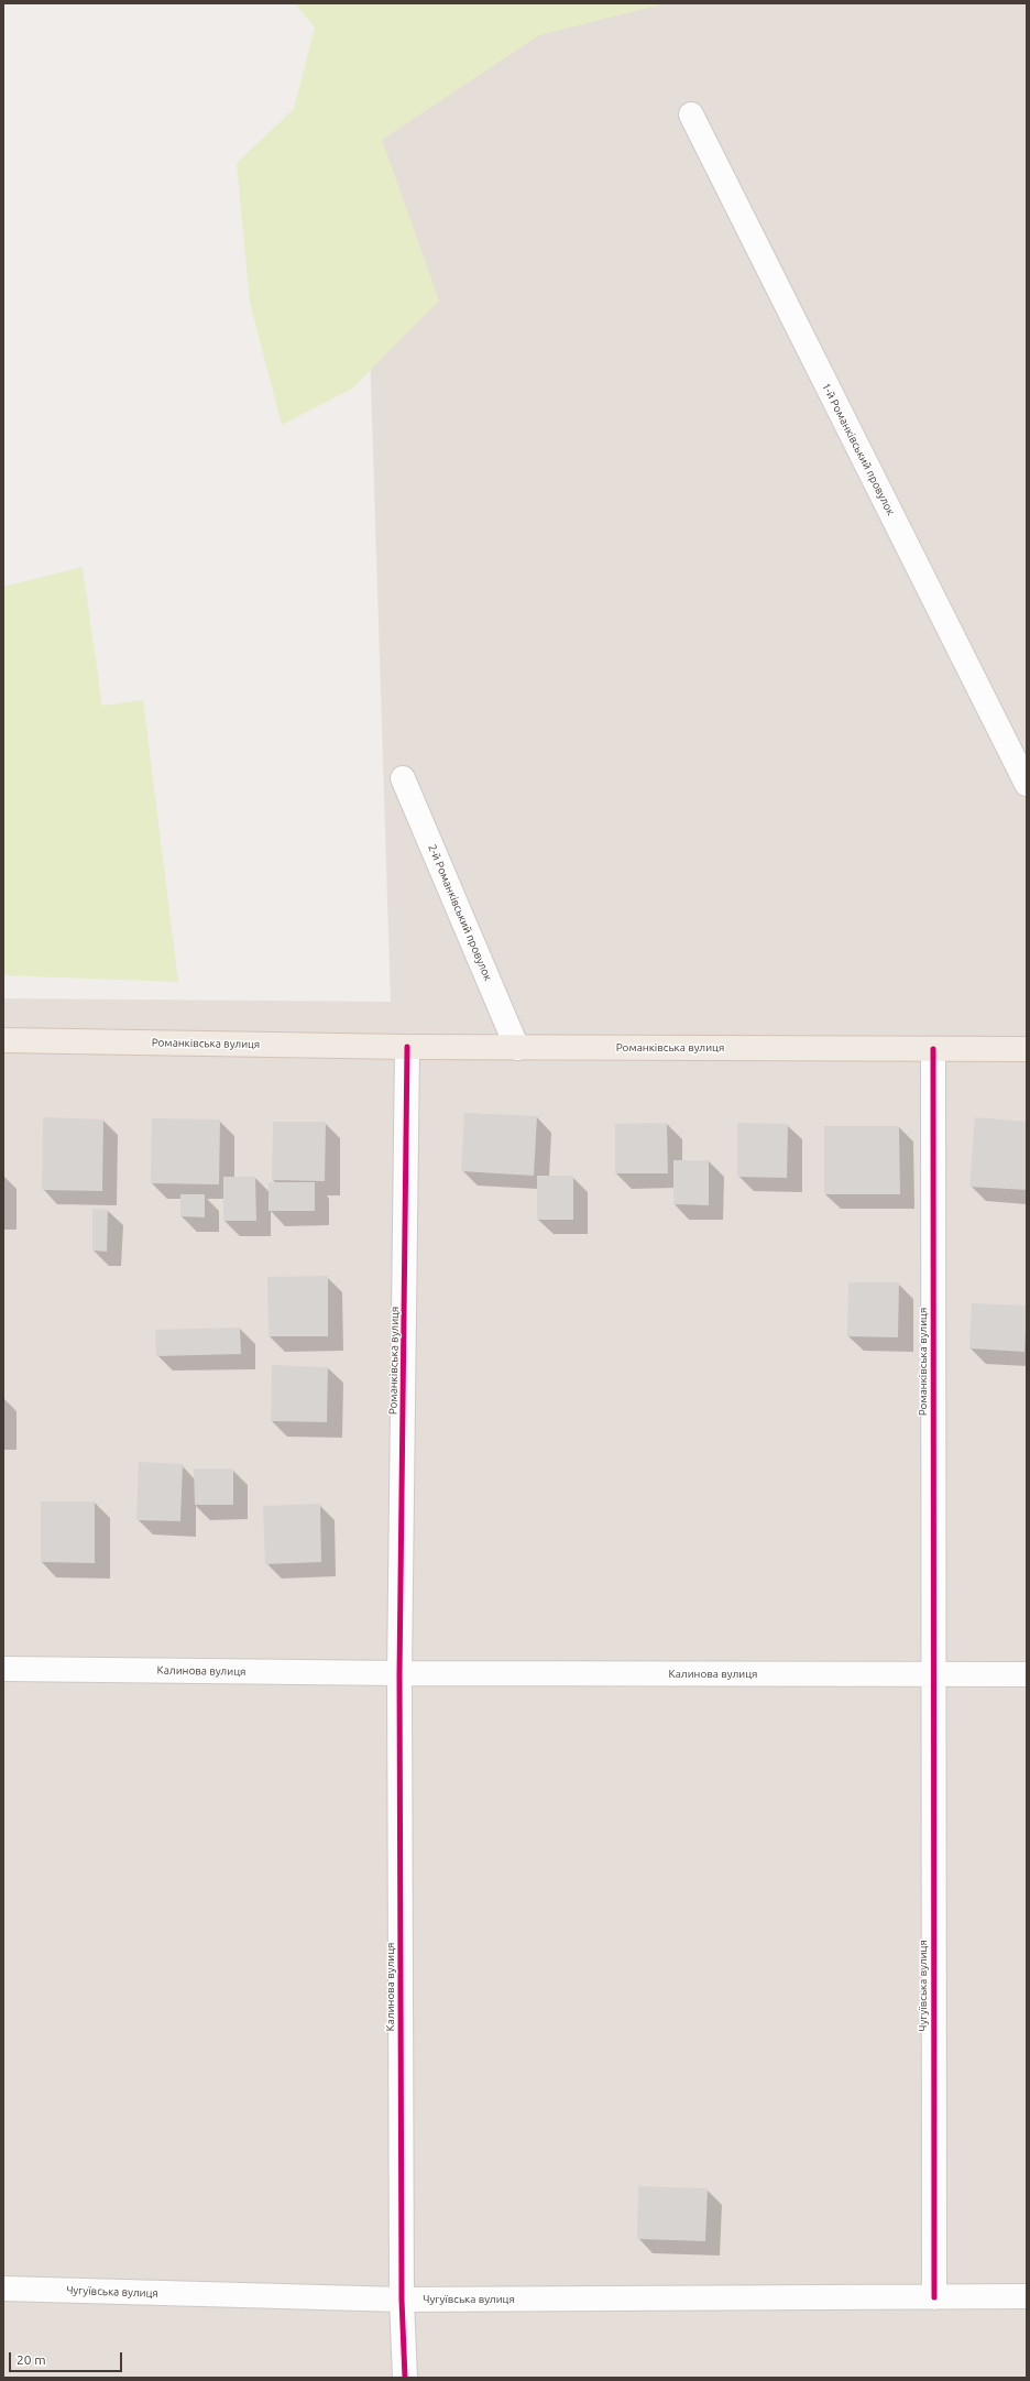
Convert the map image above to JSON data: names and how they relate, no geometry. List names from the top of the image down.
{
  "streets": {
    "main road": ["Романківська вулиця"],
    "street": [
      "1-й Романківський провулок",
      "2-й Романківський провулок",
      "Калинова вулиця",
      "Чугуївська вулиця"
    ]
  },
  "crossings": [
    ["2-й Романківський провулок", "Романківська вулиця"],
    ["Романківська вулиця", "Калинова вулиця"],
    ["Романківська вулиця", "Чугуївська вулиця"],
    ["Калинова вулиця", "Чугуївська вулиця"]
  ],
  "scale_bar": "20 m"
}
